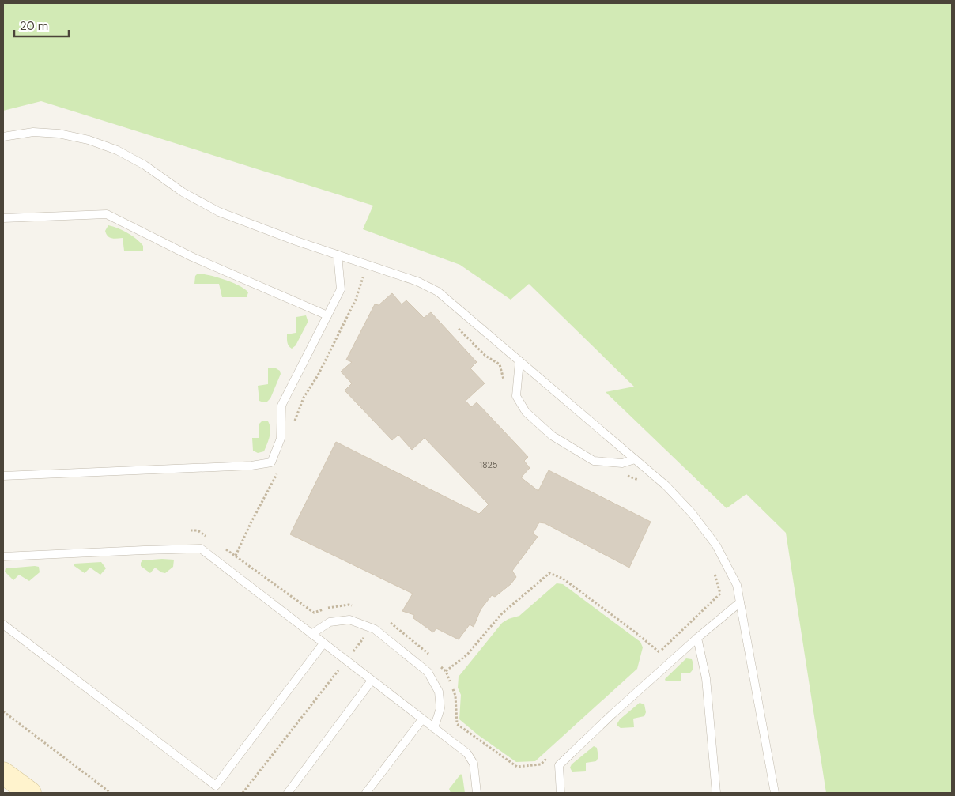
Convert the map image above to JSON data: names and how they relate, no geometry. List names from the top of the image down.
{
  "house_numbers": ["1825"],
  "scale_bar": "20 m"
}
